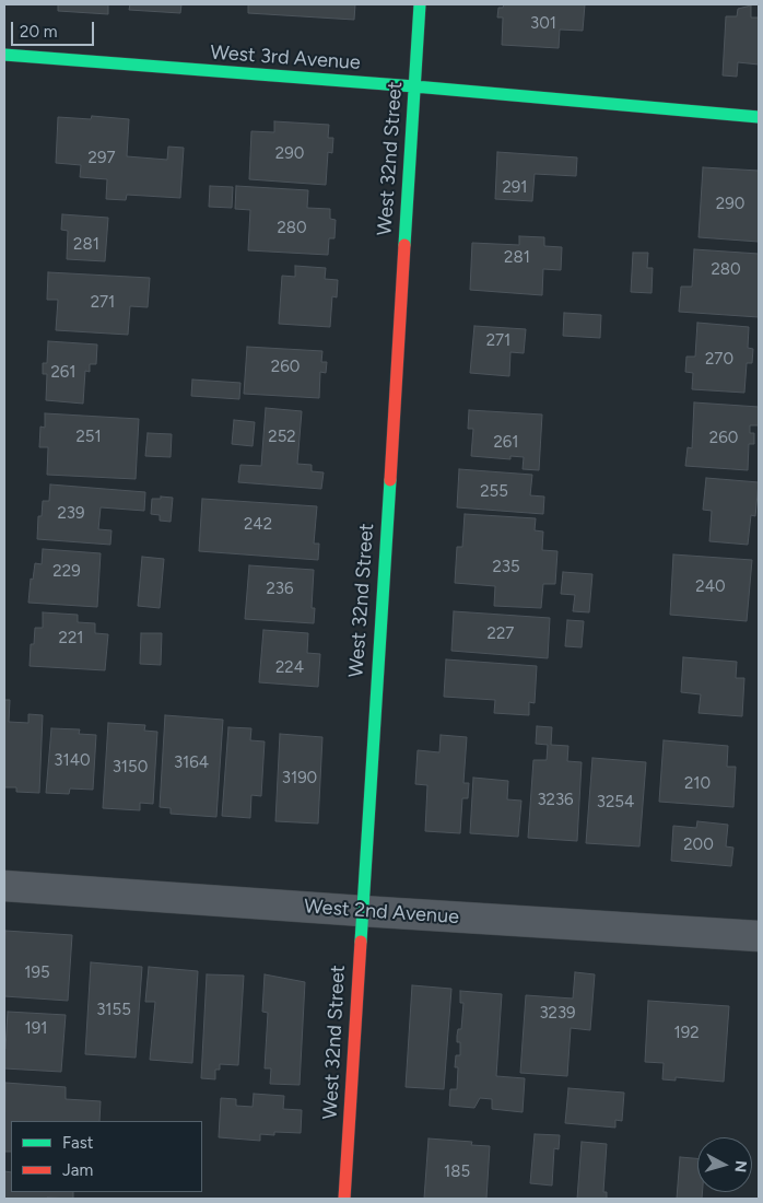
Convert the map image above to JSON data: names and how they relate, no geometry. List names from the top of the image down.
{
  "streets": {
    "street": ["West 3rd Avenue", "West 32nd Street", "West 2nd Avenue"]
  },
  "crossings": [
    ["West 3rd Avenue", "West 32nd Street"],
    ["West 32nd Street", "West 2nd Avenue"]
  ],
  "house_numbers": [
    "301",
    "290",
    "297",
    "291",
    "290",
    "280",
    "281",
    "281",
    "280",
    "271",
    "271",
    "270",
    "260",
    "261",
    "251",
    "252",
    "260",
    "261",
    "255",
    "239",
    "242",
    "235",
    "229",
    "240",
    "236",
    "227",
    "221",
    "224",
    "3140",
    "3164",
    "3150",
    "3190",
    "210",
    "3236",
    "3254",
    "200",
    "195",
    "3155",
    "3239",
    "191",
    "192",
    "185"
  ],
  "legend": ["Fast", "Jam"],
  "scale_bar": "20 m",
  "north": "right"
}
